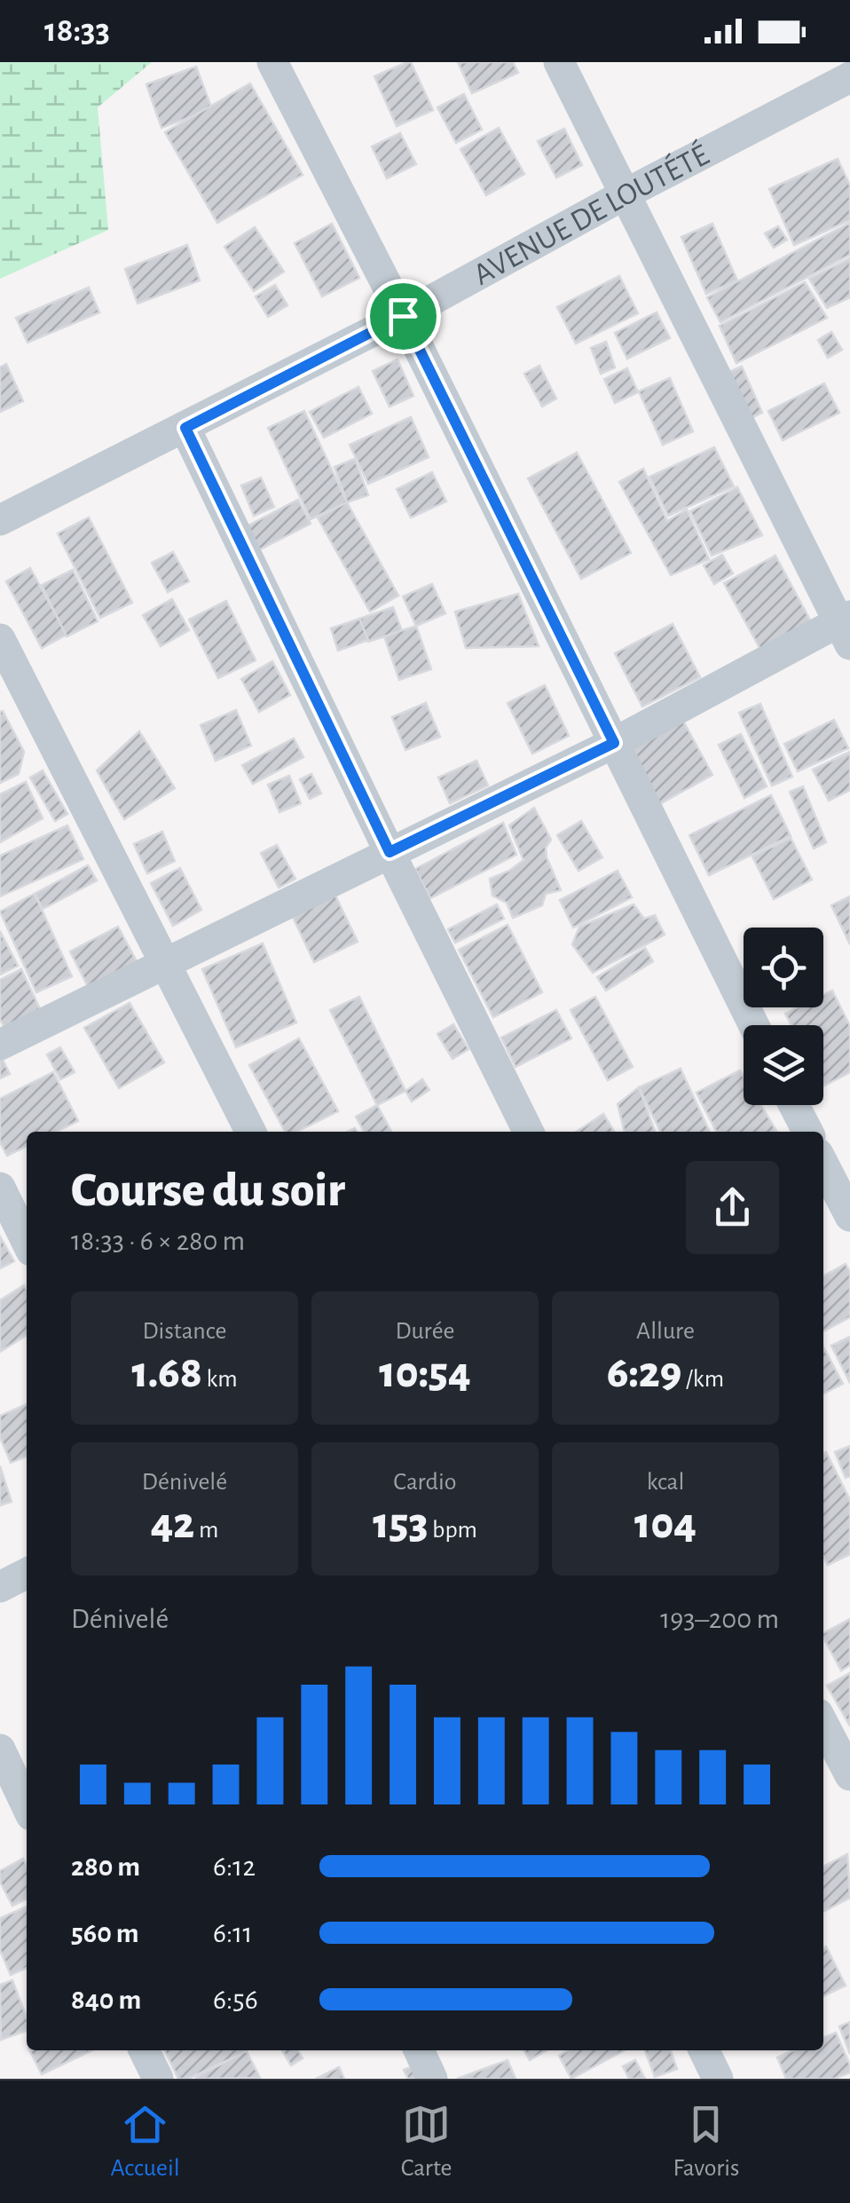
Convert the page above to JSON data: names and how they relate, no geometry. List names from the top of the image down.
{
  "streets": {
    "street": ["AVENUE DE LOUTÉTÉ"]
  },
  "page": {
    "status": "18:33",
    "heading": ["Course du soir", "18:33 · 6 × 280 m"],
    "stats": [
      ["Distance", "1.68 km"],
      ["Durée", "10:54"],
      ["Allure", "6:29 /km"],
      ["Dénivelé", "42 m"],
      ["Cardio", "153 bpm"],
      ["kcal", "104"]
    ],
    "chart": ["Dénivelé", "193–200 m"],
    "list": [
      {
        "name": "280 m",
        "note": "6:12"
      },
      {
        "name": "560 m",
        "note": "6:11"
      },
      {
        "name": "840 m",
        "note": "6:56"
      }
    ],
    "tabs": ["Accueil", "Carte", "Favoris"]
  }
}
